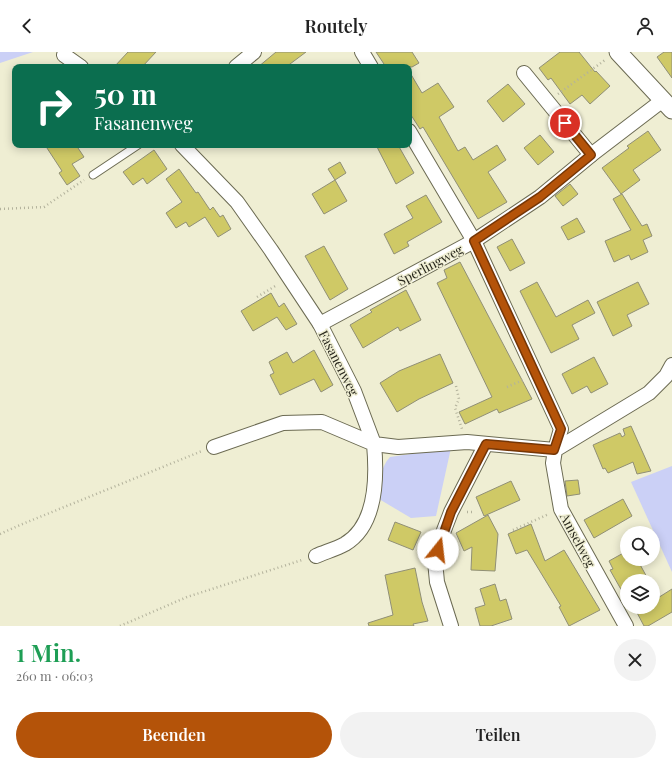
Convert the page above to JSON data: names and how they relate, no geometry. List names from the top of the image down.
{
  "streets": {
    "street": ["Sperlingweg", "Fasanenweg", "Amselweg"]
  },
  "crossings": [
    ["Sperlingweg", "Fasanenweg"],
    ["Sperlingweg", "Amselweg"]
  ],
  "page": {
    "header": "Routely",
    "turn": ["50 m", "Fasanenweg"],
    "heading": ["1 Min.", "260 m · 06:03"],
    "buttons": ["Beenden", "Teilen"]
  }
}
